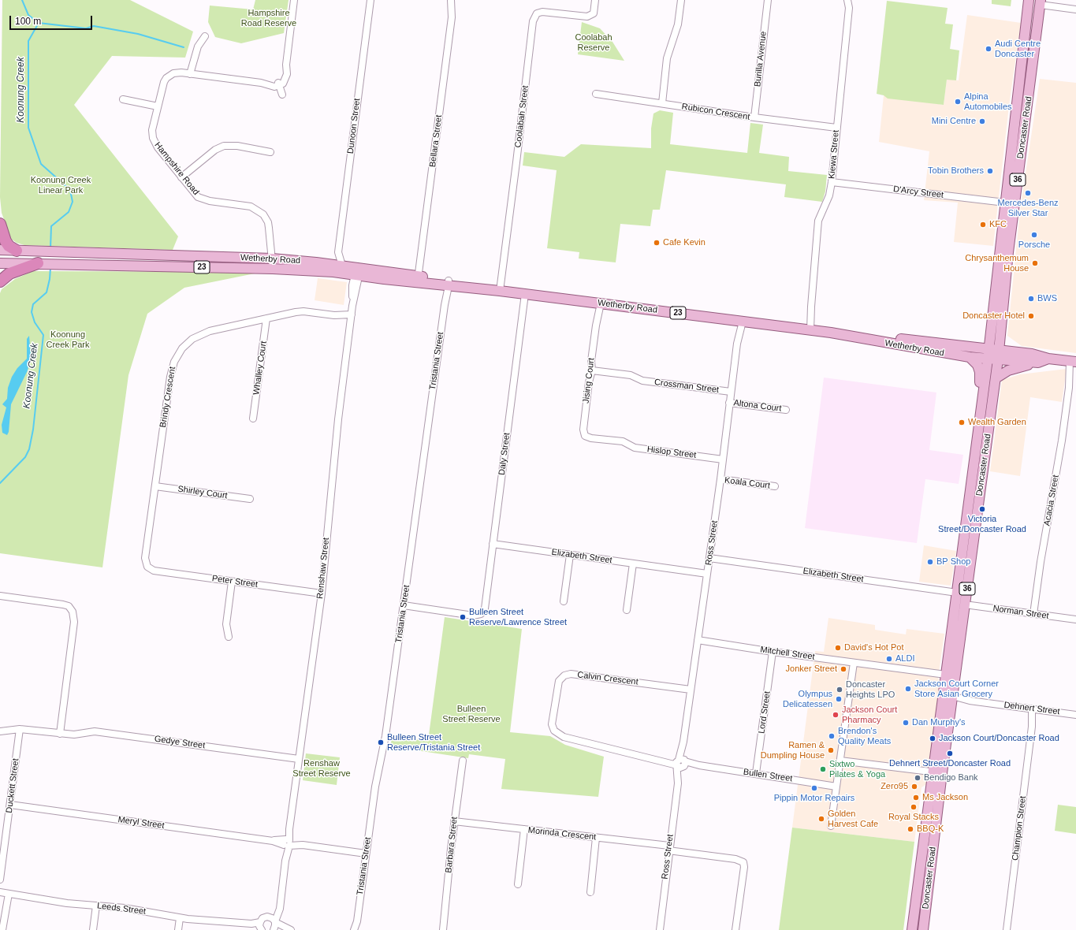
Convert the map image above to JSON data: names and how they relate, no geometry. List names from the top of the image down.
{
  "streets": {
    "main road": [
      "Doncaster Road",
      "36",
      "Wetherby Road",
      "23"
    ],
    "street": [
      "Burilla Avenue",
      "Rubicon Crescent",
      "Coolabah Street",
      "Dunoon Street",
      "Bellara Street",
      "Kiewa Street",
      "Hampshire Road",
      "D'Arcy Street",
      "Tristania Street",
      "Whalley Court",
      "Jising Court",
      "Crossman Street",
      "Brindy Crescent",
      "Altona Court",
      "Hislop Street",
      "Daly Street",
      "Koala Court",
      "Shirley Court",
      "Acacia Street",
      "Ross Street",
      "Elizabeth Street",
      "Renshaw Street",
      "Peter Street",
      "Norman Street",
      "Mitchell Street",
      "Calvin Crescent",
      "Dehnert Street",
      "Lord Street",
      "Gedye Street",
      "Bullen Street",
      "Duckett Street",
      "Meryl Street",
      "Champion Street",
      "Morinda Crescent",
      "Barbara Street",
      "Leeds Street"
    ]
  },
  "crossings": [
    ["Burilla Avenue", "Rubicon Crescent"],
    ["Rubicon Crescent", "Kiewa Street"],
    ["Coolabah Street", "Wetherby Road"],
    ["Dunoon Street", "Wetherby Road"],
    ["Doncaster Road", "D'Arcy Street"],
    ["Doncaster Road", "Wetherby Road"],
    ["Doncaster Road", "Elizabeth Street"],
    ["Doncaster Road", "Norman Street"],
    ["Doncaster Road", "Mitchell Street"],
    ["Doncaster Road", "Dehnert Street"],
    ["Bellara Street", "Wetherby Road"],
    ["Kiewa Street", "D'Arcy Street"],
    ["Kiewa Street", "Wetherby Road"],
    ["Hampshire Road", "Wetherby Road"],
    ["Wetherby Road", "23"],
    ["Wetherby Road", "Tristania Street"],
    ["Wetherby Road", "Jising Court"],
    ["Wetherby Road", "Daly Street"],
    ["Wetherby Road", "Ross Street"],
    ["Wetherby Road", "Renshaw Street"],
    ["Tristania Street", "Daly Street"],
    ["Whalley Court", "Brindy Crescent"],
    ["Jising Court", "Crossman Street"],
    ["Jising Court", "Hislop Street"],
    ["Crossman Street", "Ross Street"],
    ["Brindy Crescent", "Shirley Court"],
    ["Brindy Crescent", "Renshaw Street"],
    ["Brindy Crescent", "Peter Street"],
    ["Altona Court", "Ross Street"],
    ["Hislop Street", "Ross Street"],
    ["Daly Street", "Elizabeth Street"],
    ["Koala Court", "Ross Street"],
    ["Acacia Street", "Norman Street"],
    ["Ross Street", "Elizabeth Street"],
    ["Ross Street", "Mitchell Street"],
    ["Ross Street", "Calvin Crescent"],
    ["Ross Street", "Bullen Street"],
    ["Ross Street", "Morinda Crescent"],
    ["Renshaw Street", "Peter Street"],
    ["Renshaw Street", "Gedye Street"],
    ["Renshaw Street", "Meryl Street"],
    ["Mitchell Street", "Lord Street"],
    ["Calvin Crescent", "Bullen Street"],
    ["Dehnert Street", "Champion Street"],
    ["Lord Street", "Bullen Street"],
    ["Gedye Street", "Duckett Street"],
    ["Duckett Street", "Meryl Street"],
    ["Morinda Crescent", "Barbara Street"]
  ],
  "water": ["Koonung Creek"],
  "parks": [
    "Hampshire Road Reserve",
    "Coolabah Reserve",
    "Koonung Creek Linear Park",
    "Koonung Creek Park",
    "Bulleen Street Reserve",
    "Renshaw Street Reserve"
  ],
  "places": [
    "Audi Centre Doncaster",
    "Alpina Automobiles",
    "Mini Centre",
    "Tobin Brothers",
    "Mercedes-Benz Silver Star",
    "KFC",
    "Porsche",
    "Cafe Kevin",
    "Chrysanthemum House",
    "BWS",
    "Doncaster Hotel",
    "Wealth Garden",
    "Victoria Street/Doncaster Road",
    "BP Shop",
    "Bulleen Street Reserve/Lawrence Street",
    "David's Hot Pot",
    "ALDI",
    "Jonker Street",
    "Jackson Court Corner Store Asian Grocery",
    "Doncaster Heights LPO",
    "Olympus Delicatessen",
    "Jackson Court Pharmacy",
    "Dan Murphy's",
    "Brendon's Quality Meats",
    "Jackson Court/Doncaster Road",
    "Bulleen Street Reserve/Tristania Street",
    "Ramen & Dumpling House",
    "Dehnert Street/Doncaster Road",
    "Sixtwo Pilates & Yoga",
    "Bendigo Bank",
    "Zero95",
    "Pippin Motor Repairs",
    "Ms Jackson",
    "Royal Stacks",
    "Golden Harvest Cafe",
    "BBQ-K"
  ],
  "scale_bar": "100 m"
}
